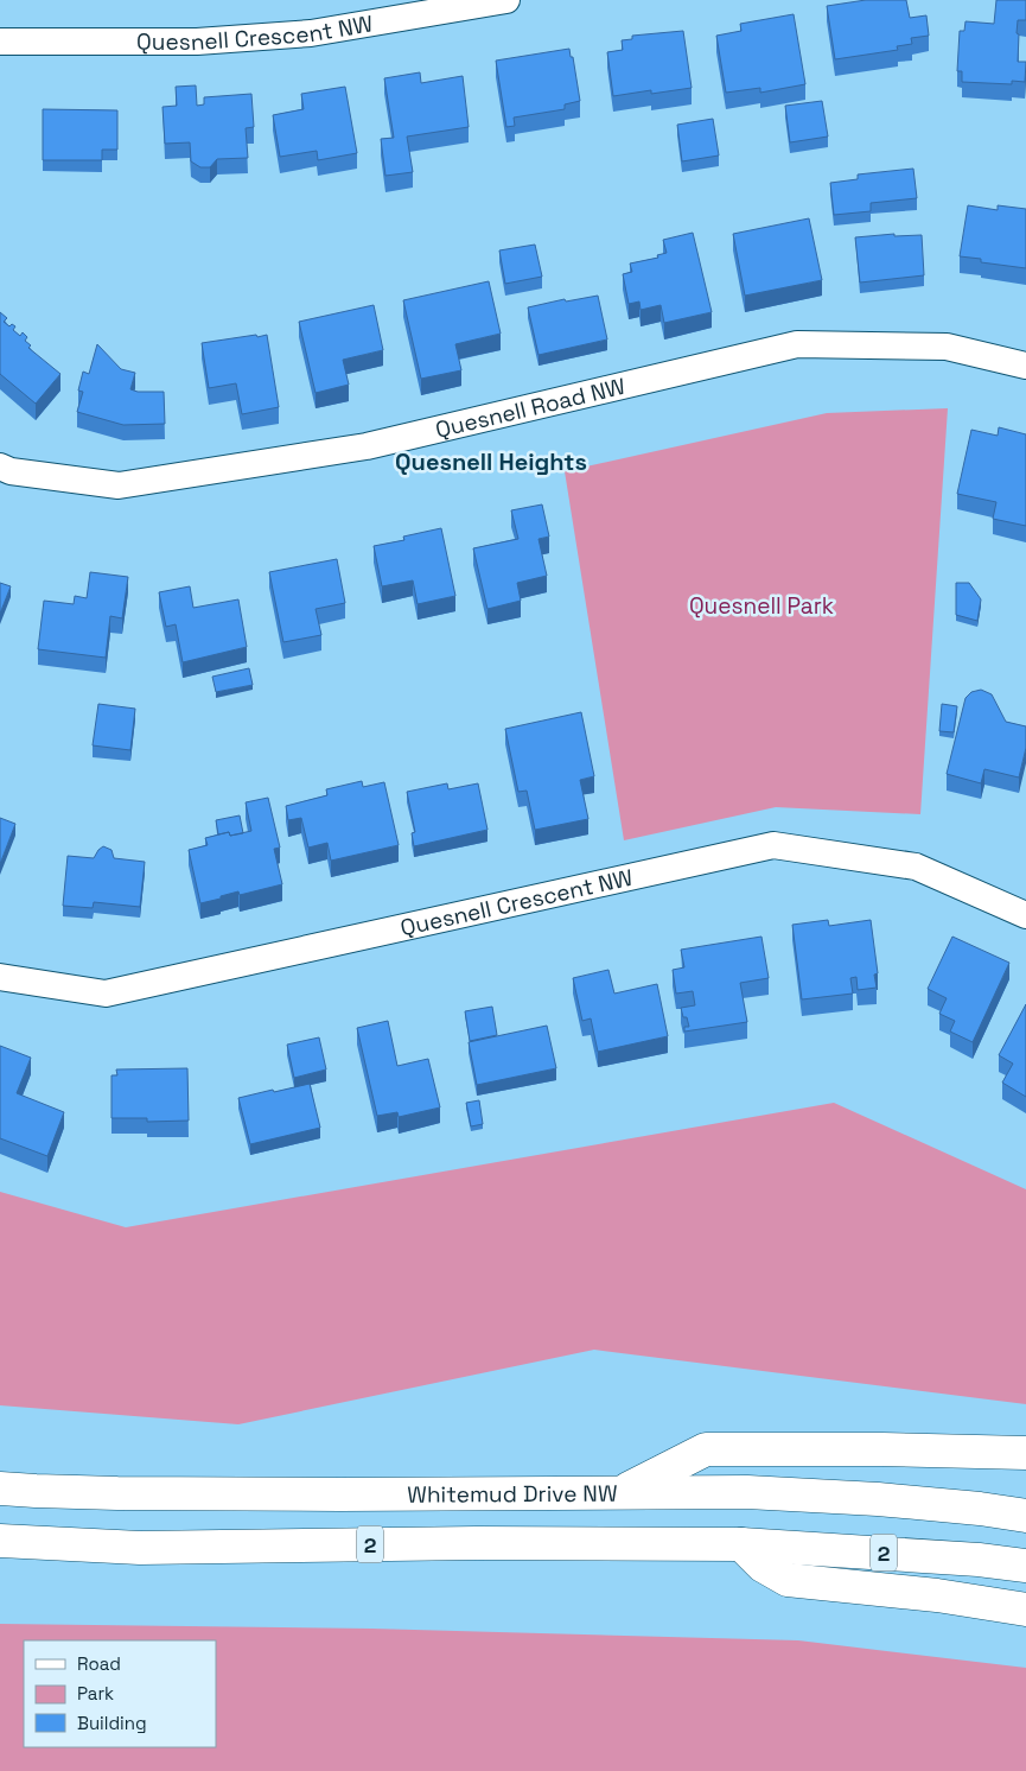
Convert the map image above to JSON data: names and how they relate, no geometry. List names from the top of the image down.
{
  "streets": {
    "highway": ["Whitemud Drive NW", "2"],
    "street": ["Quesnell Crescent NW", "Quesnell Road NW"]
  },
  "districts": ["Quesnell Heights"],
  "parks": ["Quesnell Park"],
  "legend": ["Road", "Park", "Building"]
}
